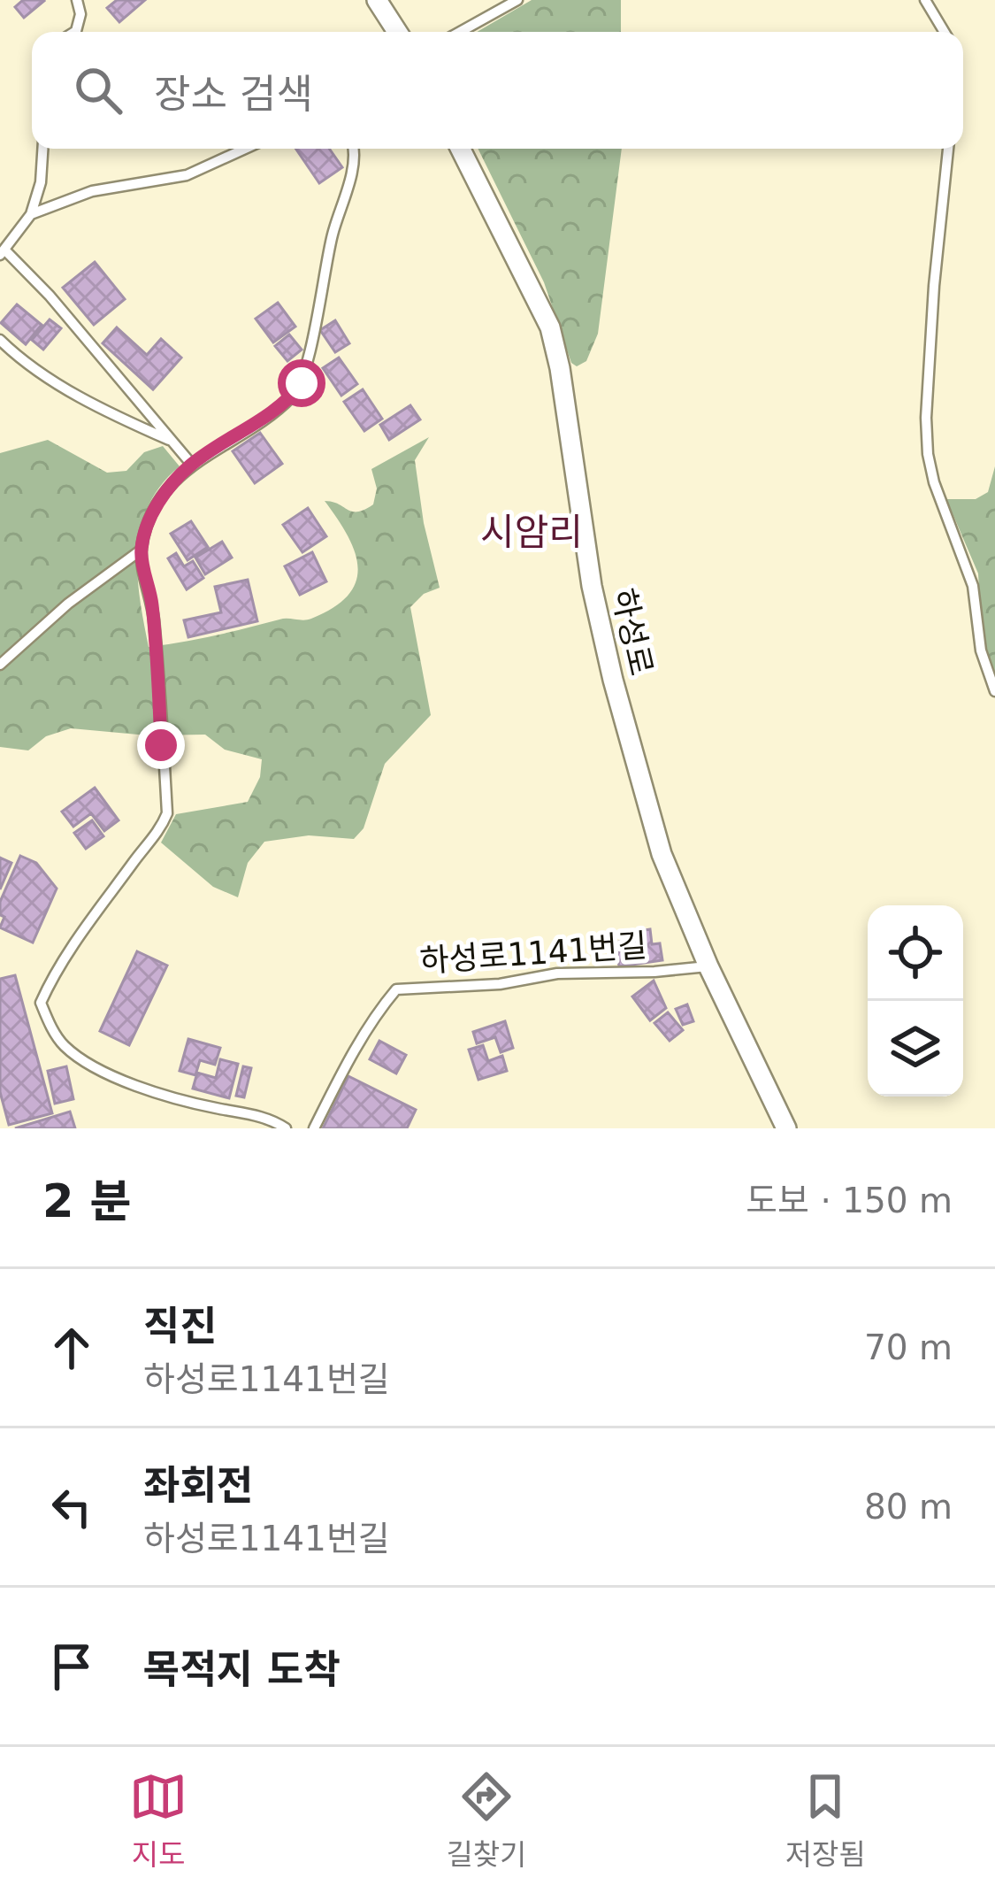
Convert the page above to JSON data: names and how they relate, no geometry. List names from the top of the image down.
{
  "streets": {
    "street": ["하성로"],
    "lane": ["하성로1141번길"]
  },
  "crossings": [
    ["하성로", "하성로1141번길"]
  ],
  "districts": ["시암리"],
  "page": {
    "search": "장소 검색",
    "heading": ["2 분", "도보 · 150 m"],
    "list": [
      ["직진", "하성로1141번길", "70 m"],
      ["좌회전", "하성로1141번길", "80 m"],
      "목적지 도착"
    ],
    "nav": ["지도", "길찾기", "저장됨"]
  }
}
